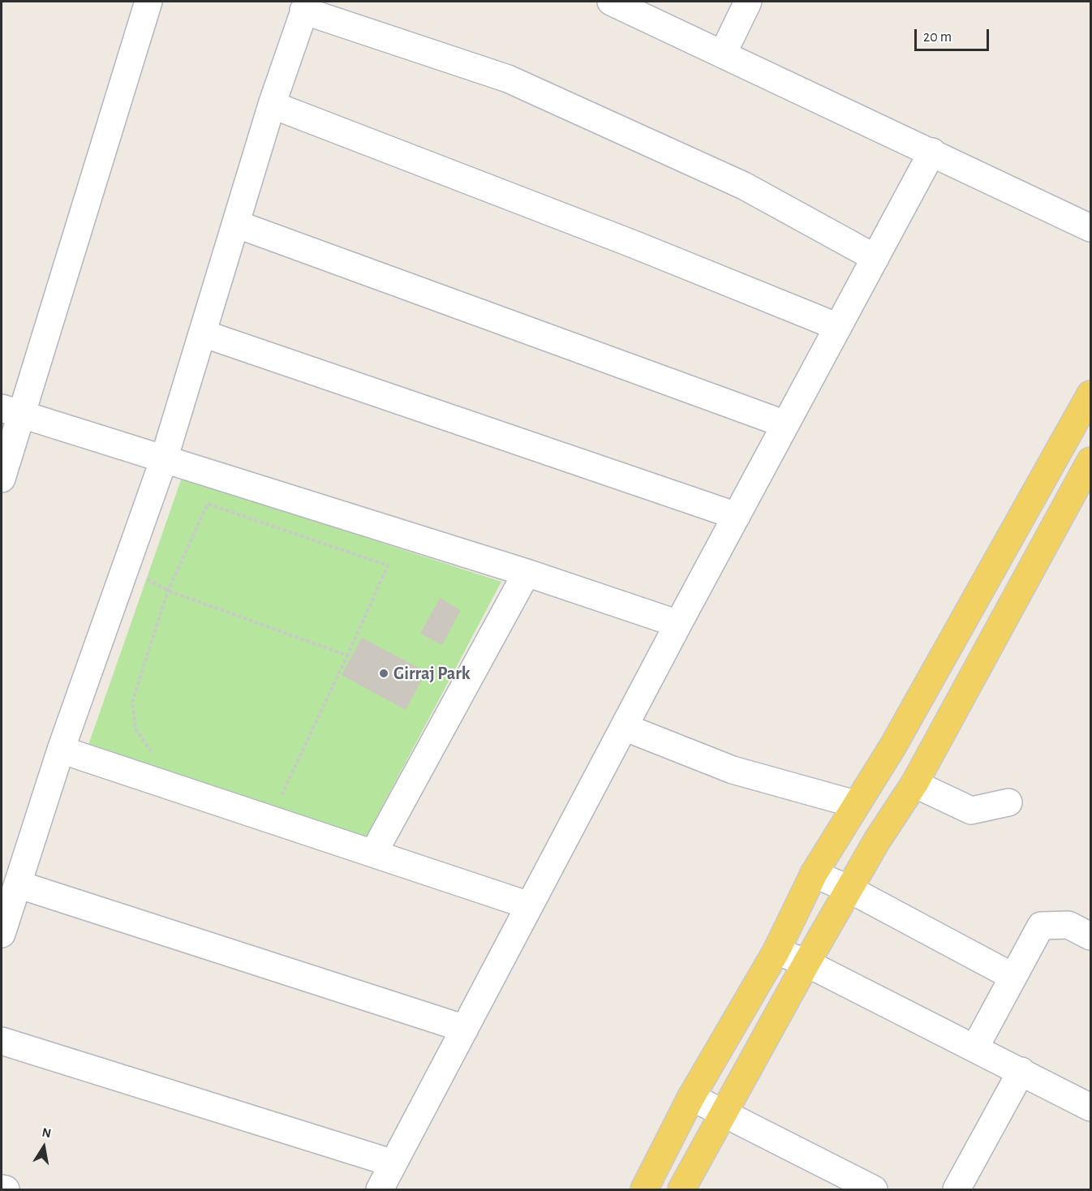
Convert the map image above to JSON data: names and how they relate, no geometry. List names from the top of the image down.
{
  "places": ["Girraj Park"],
  "scale_bar": "20 m",
  "north": "top"
}
